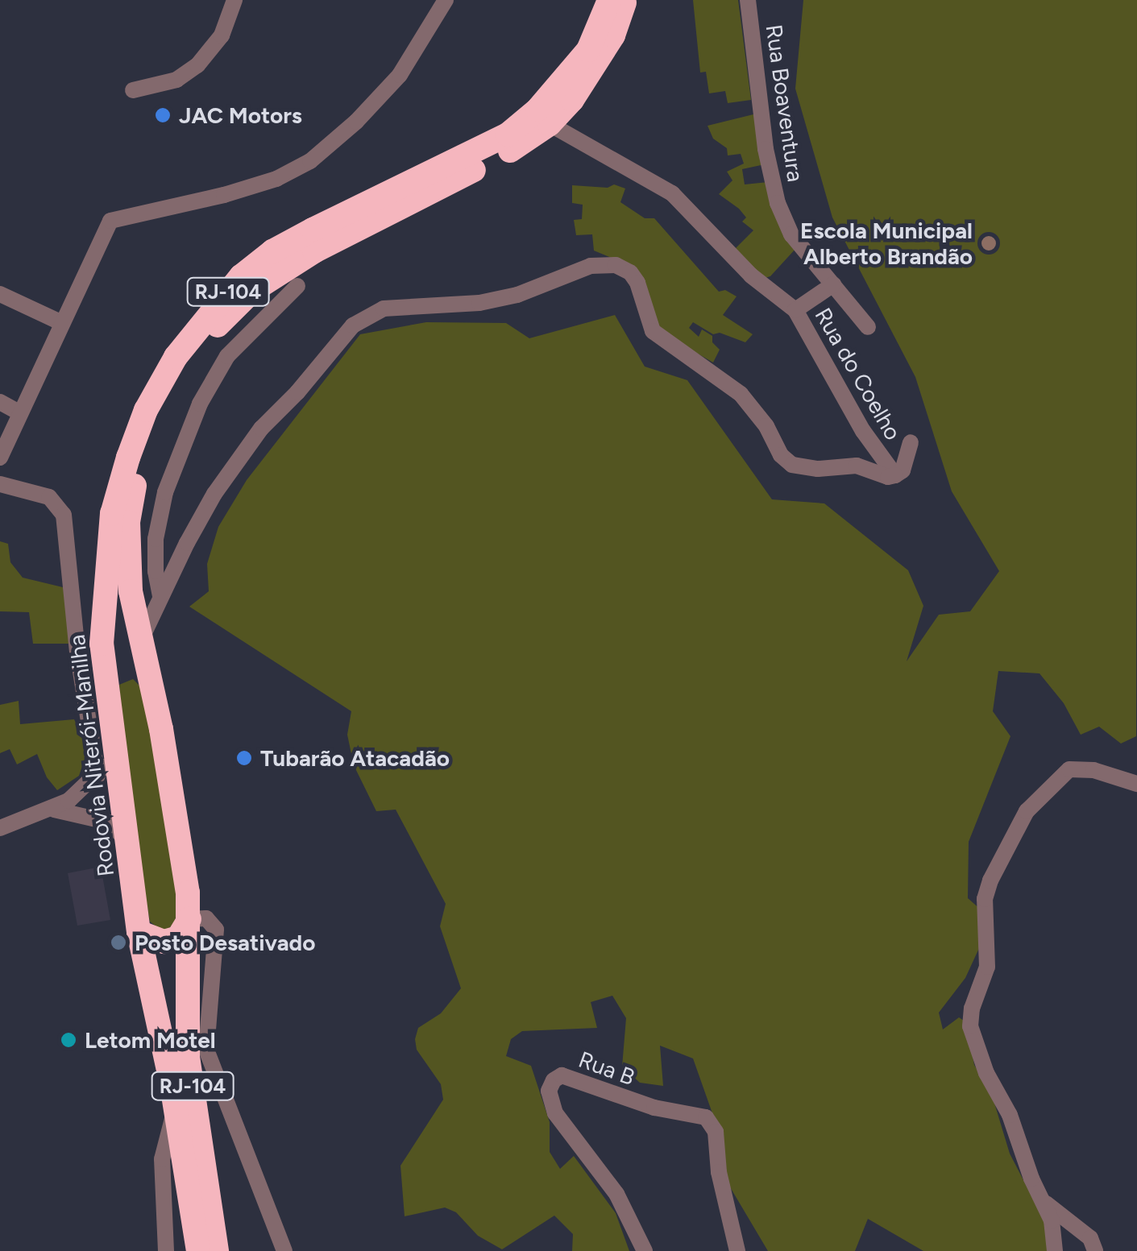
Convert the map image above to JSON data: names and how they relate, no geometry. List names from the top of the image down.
{
  "streets": {
    "highway": ["RJ-104", "Rodovia Niterói-Manilha"],
    "street": ["Rua Boaventura", "Rua do Coelho", "Rua B"]
  },
  "crossings": [
    ["RJ-104", "Rua do Coelho"]
  ],
  "places": [
    "JAC Motors",
    "Escola Municipal Alberto Brandão",
    "Tubarão Atacadão",
    "Posto Desativado",
    "Letom Motel"
  ]
}
